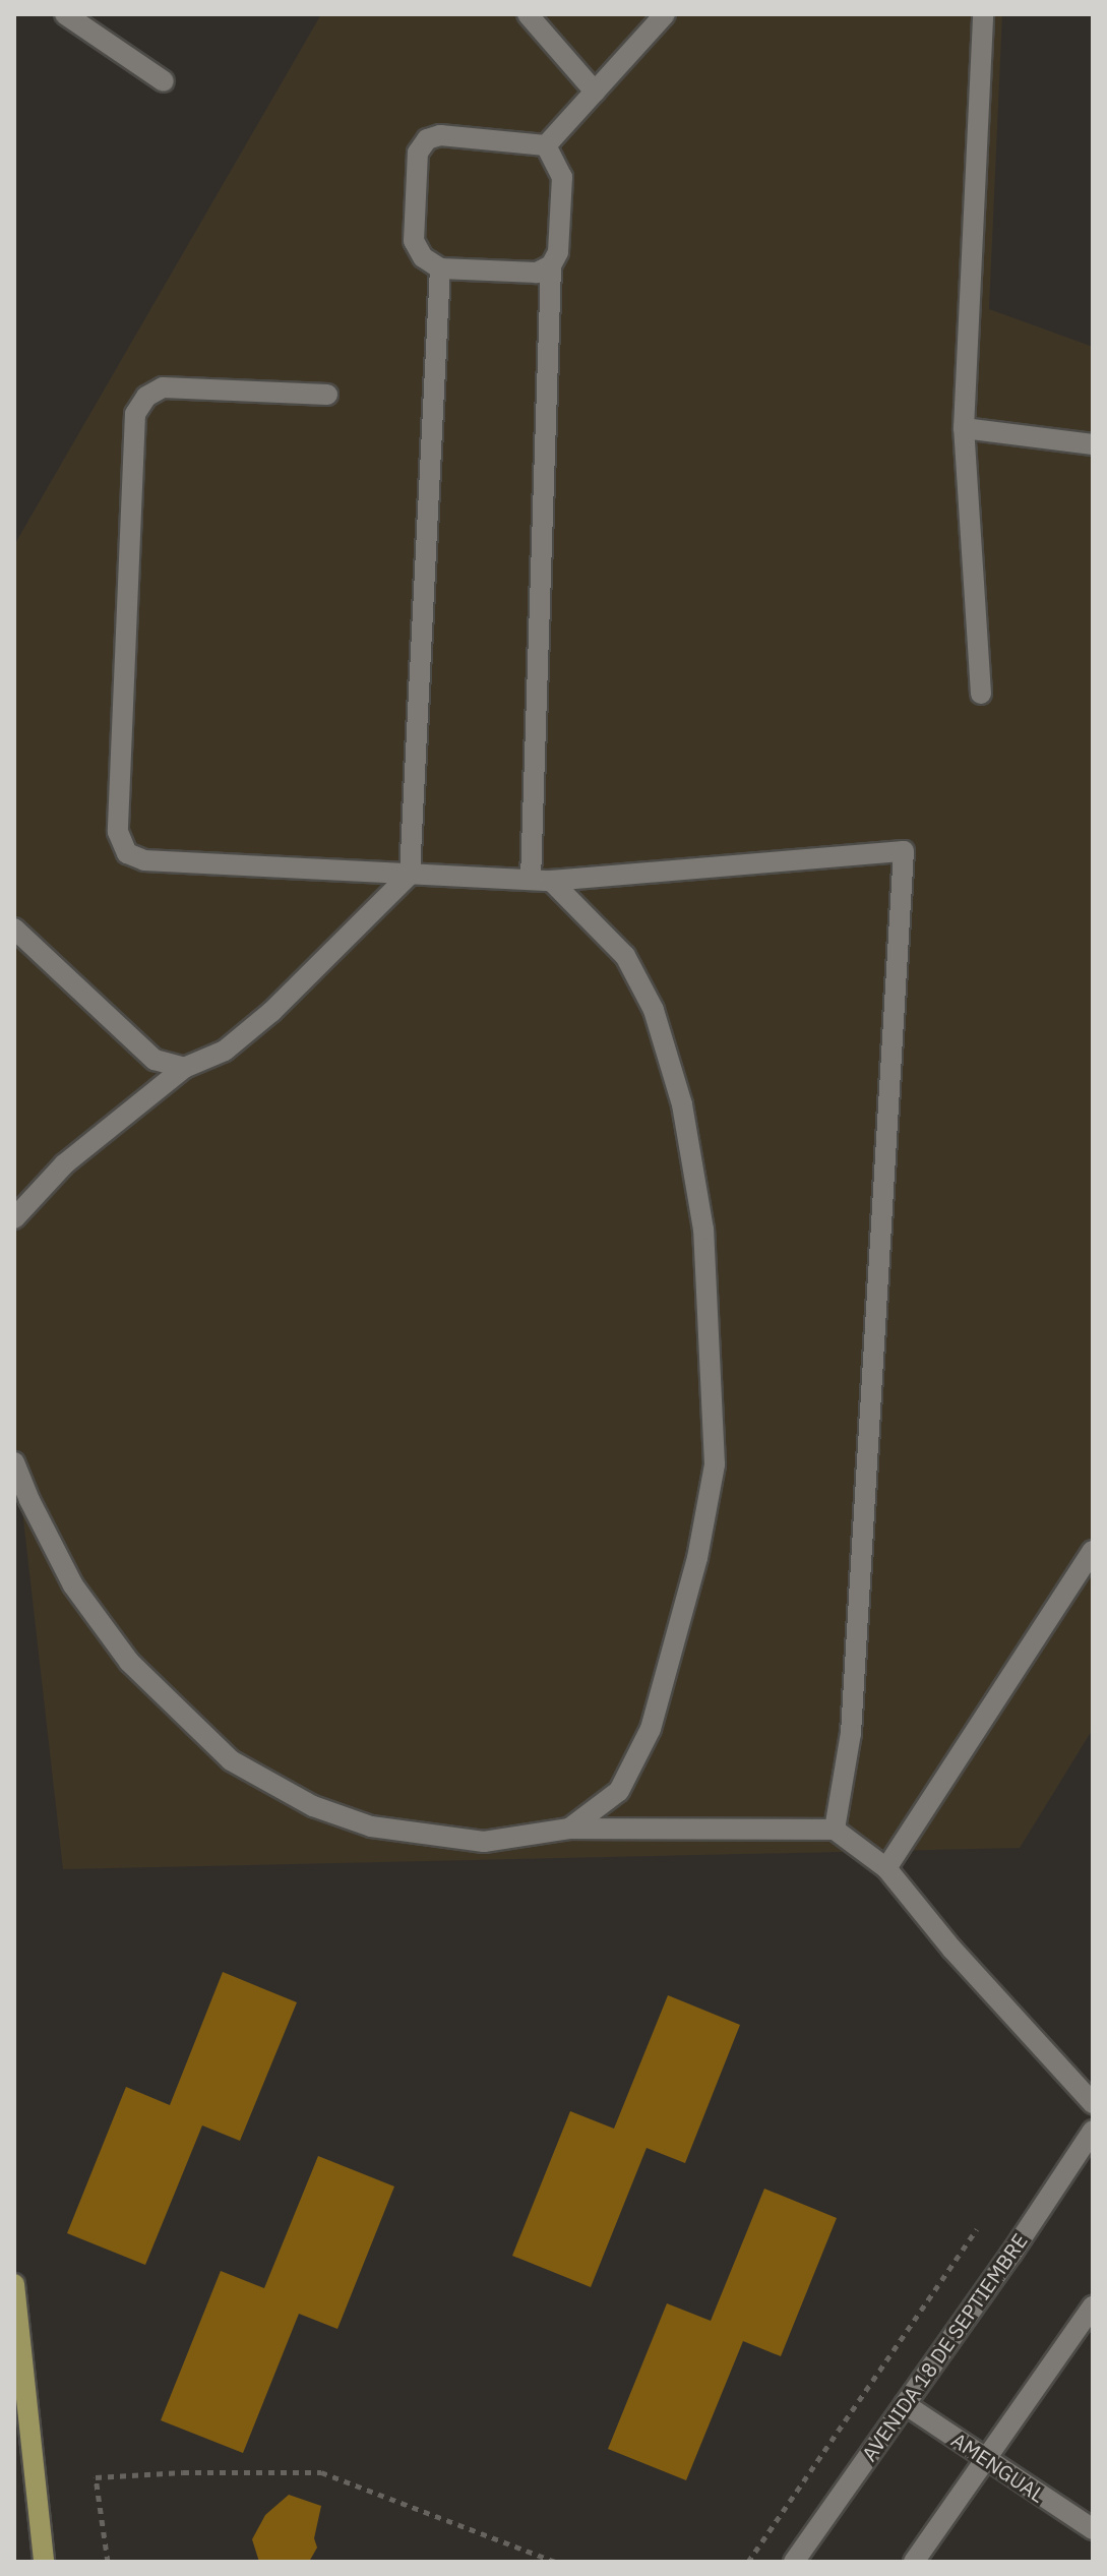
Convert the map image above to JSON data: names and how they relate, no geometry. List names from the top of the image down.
{
  "streets": {
    "street": ["AVENIDA 18 DE SEPTIEMBRE", "AMENGUAL"]
  },
  "crossings": [
    ["AVENIDA 18 DE SEPTIEMBRE", "AMENGUAL"]
  ]
}
